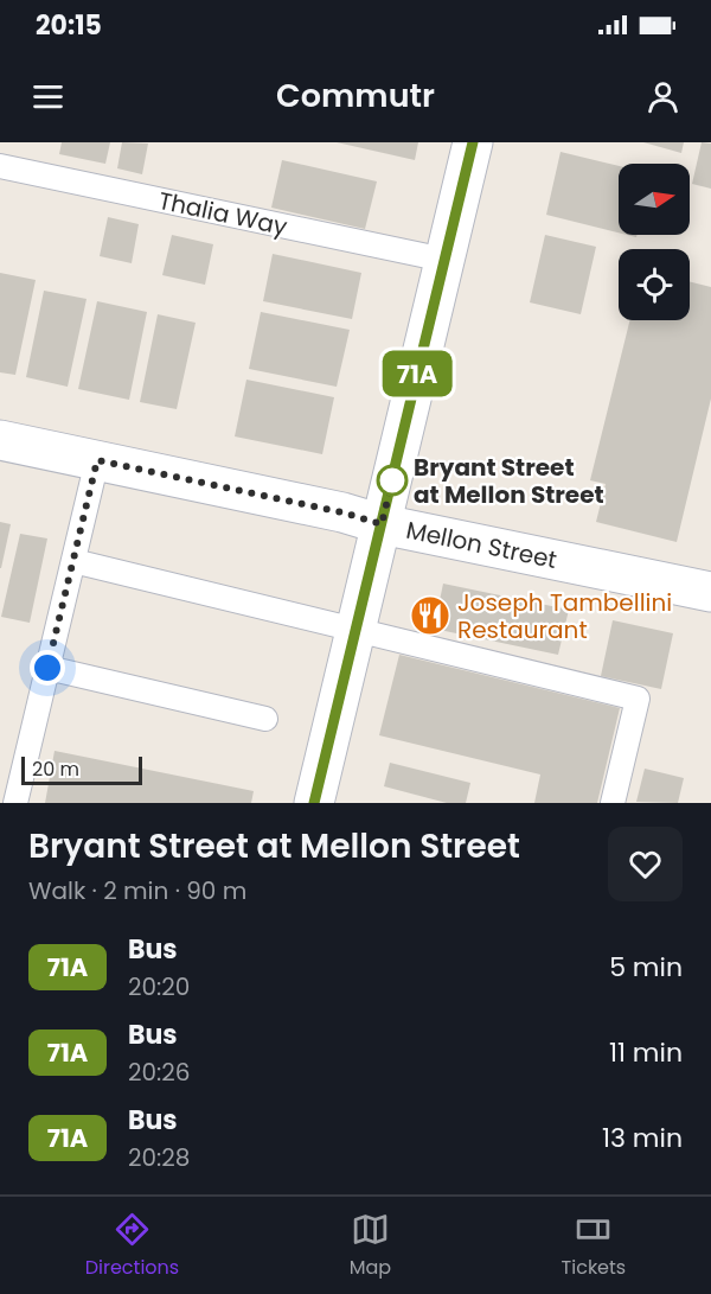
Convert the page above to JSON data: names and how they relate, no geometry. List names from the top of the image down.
{
  "streets": {
    "street": ["Mellon Street"],
    "lane": ["Thalia Way"]
  },
  "places": {
    "other": ["Bryant Street at Mellon Street"],
    "restaurant": ["Joseph Tambellini Restaurant"]
  },
  "lines": ["bus line 71A"],
  "scale_bar": "20 m",
  "north": "right",
  "page": {
    "status": "20:15",
    "header": "Commutr",
    "on_map": "71A",
    "scale": "20 m",
    "heading": ["Bryant Street at Mellon Street", "Walk · 2 min · 90 m"],
    "list": [
      {
        "mark": "71A",
        "name": "Bus",
        "note": "20:20",
        "value": "5 min"
      },
      {
        "mark": "71A",
        "name": "Bus",
        "note": "20:26",
        "value": "11 min"
      },
      {
        "mark": "71A",
        "name": "Bus",
        "note": "20:28",
        "value": "13 min"
      }
    ],
    "tabs": ["Directions", "Map", "Tickets"]
  }
}
